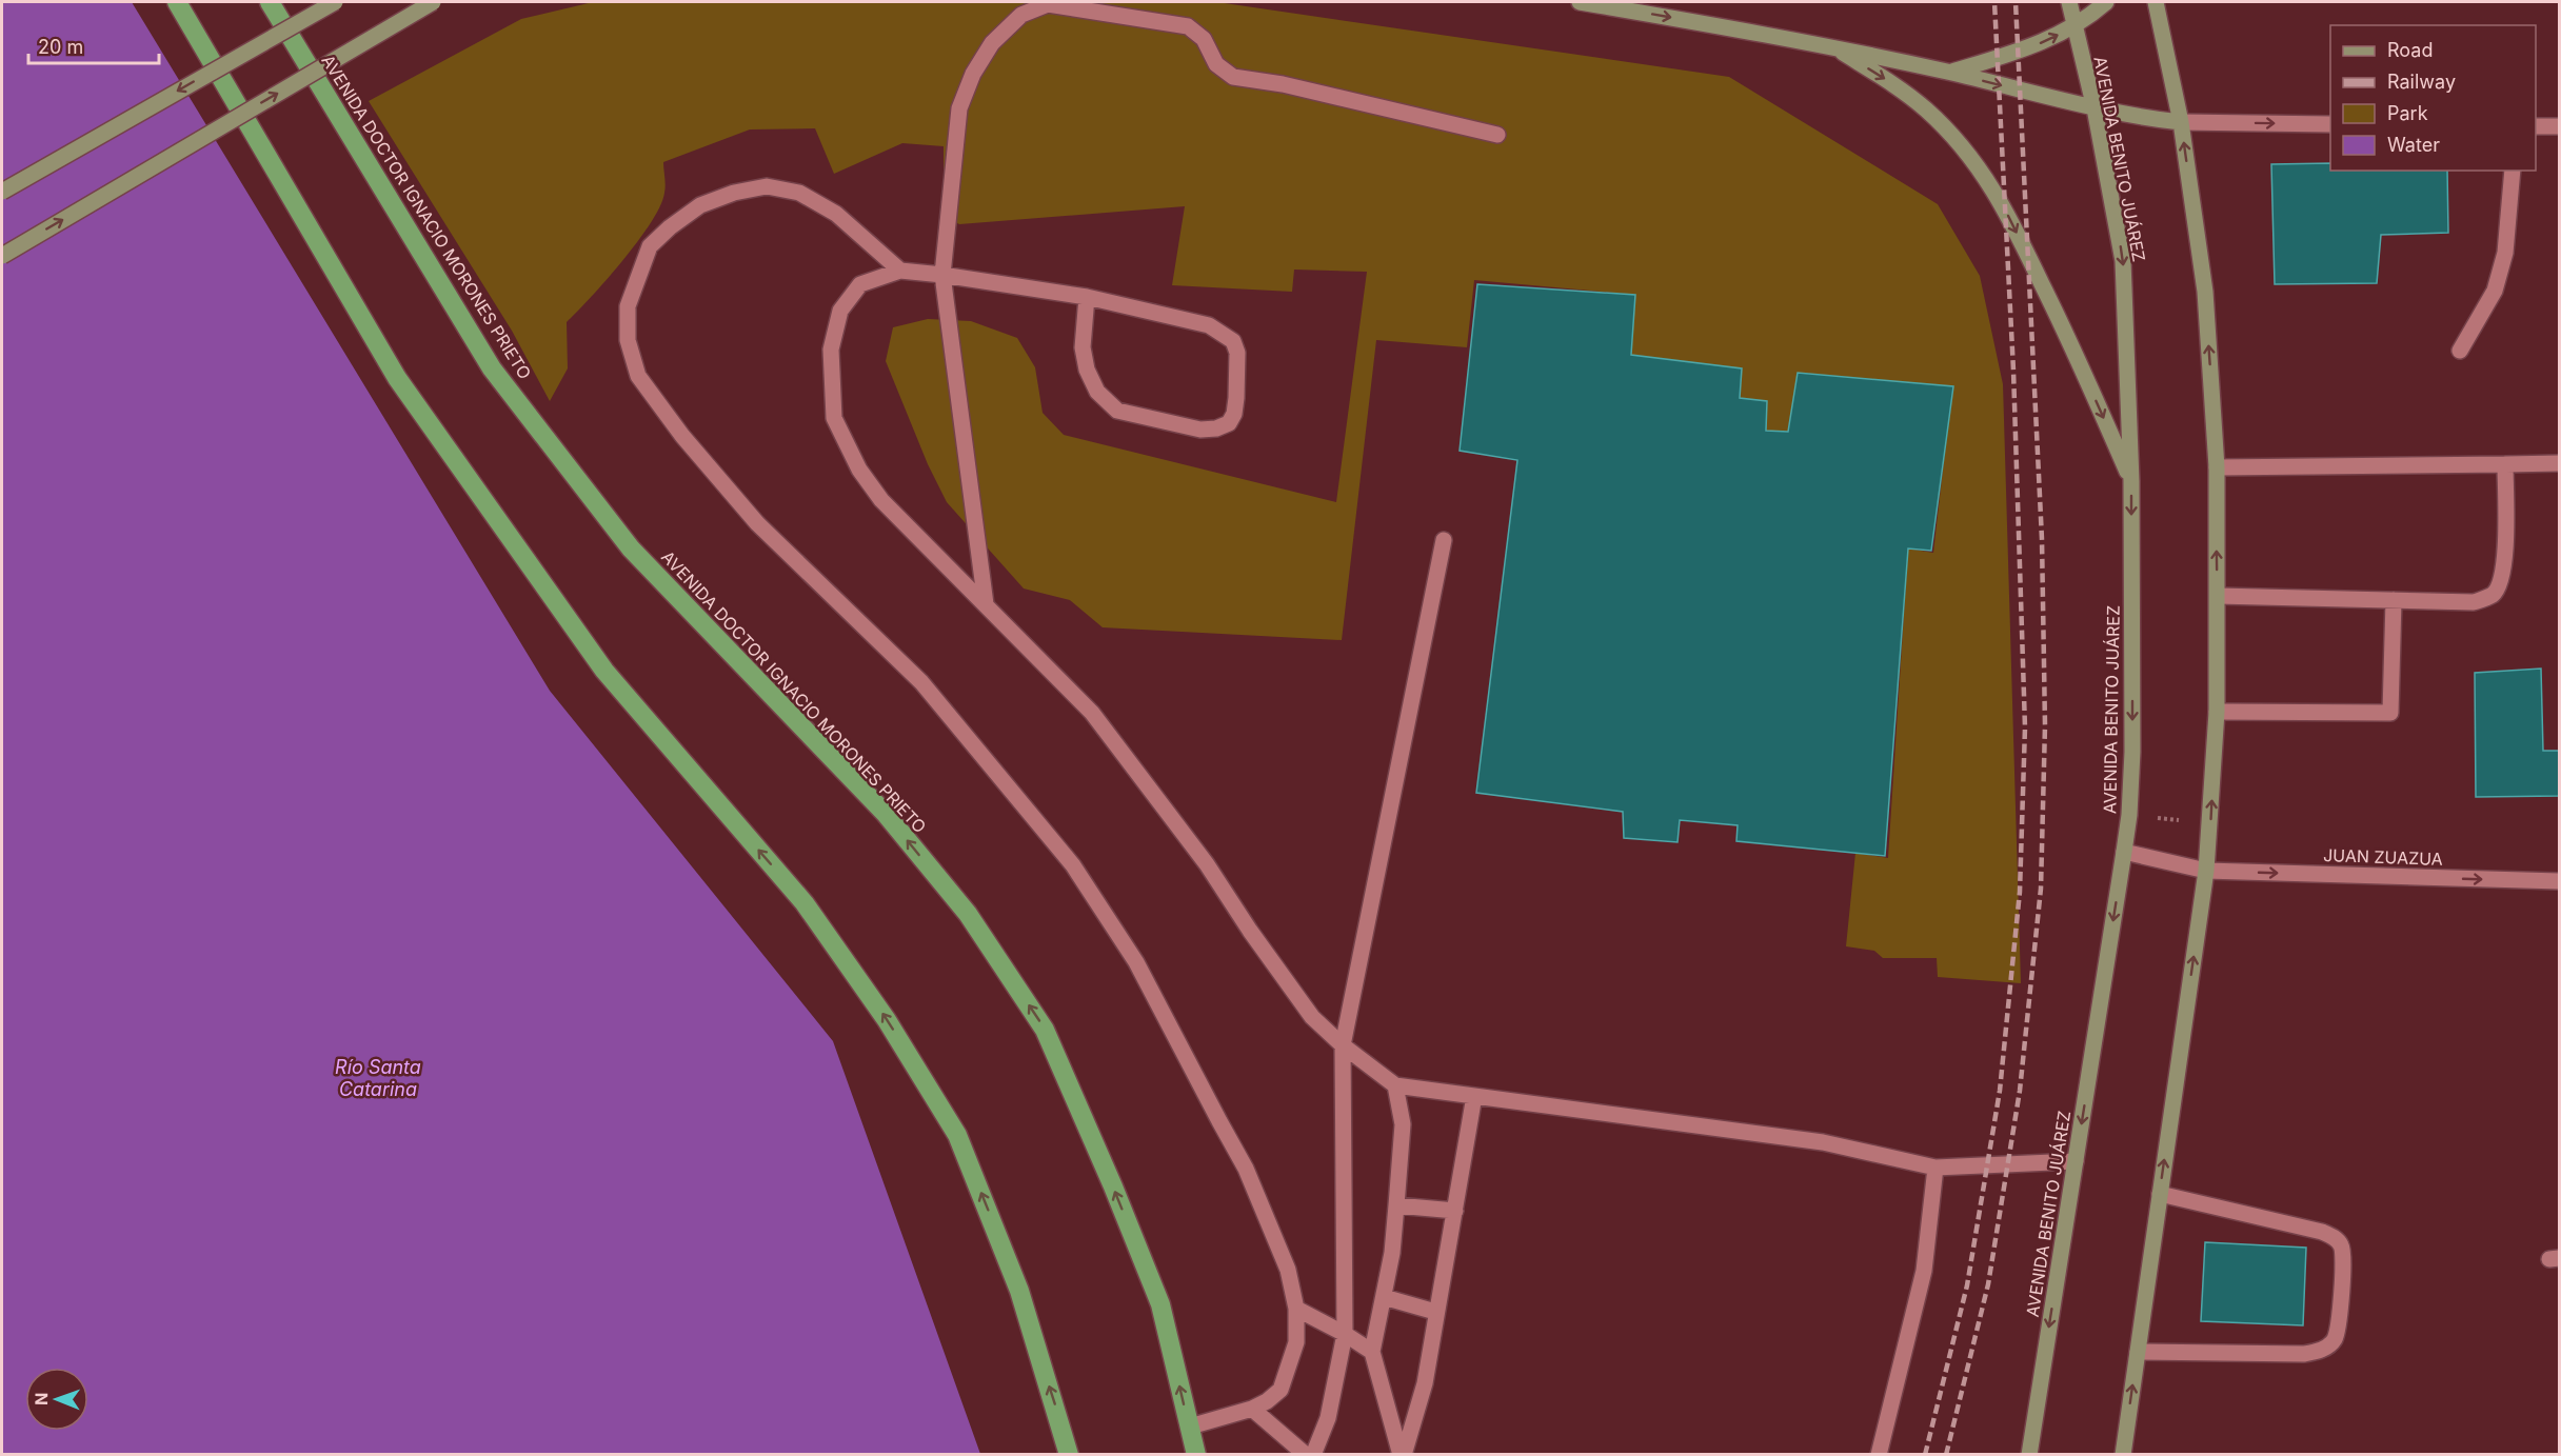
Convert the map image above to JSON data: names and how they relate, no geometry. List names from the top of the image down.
{
  "streets": {
    "highway": ["AVENIDA DOCTOR IGNACIO MORONES PRIETO"],
    "main road": ["AVENIDA BENITO JUÁREZ"],
    "street": ["JUAN ZUAZUA"]
  },
  "crossings": [
    ["AVENIDA BENITO JUÁREZ", "JUAN ZUAZUA"]
  ],
  "one_way": ["JUAN ZUAZUA"],
  "water": ["Río Santa Catarina"],
  "legend": [
    "Road",
    "Railway",
    "Park",
    "Water"
  ],
  "scale_bar": "20 m",
  "north": "left"
}
